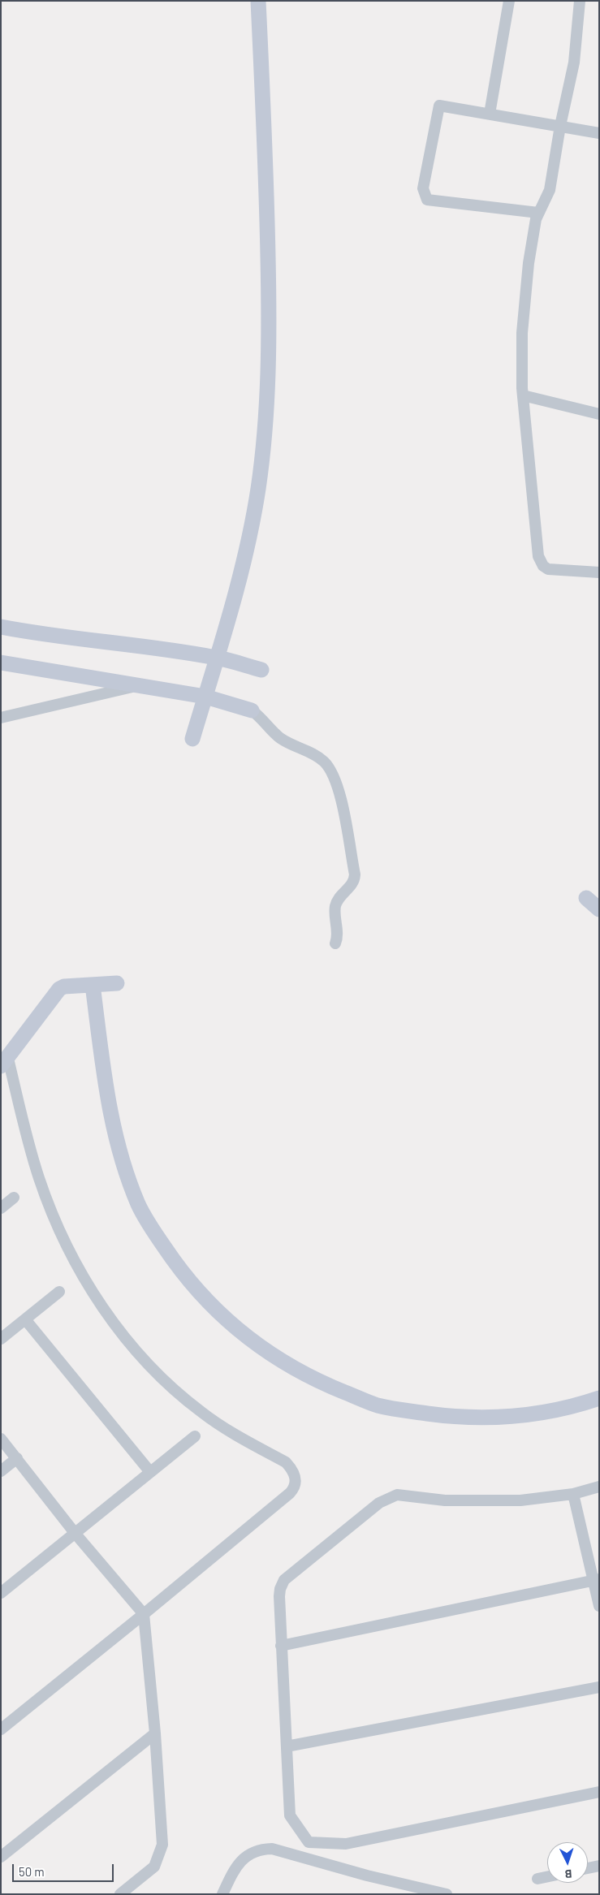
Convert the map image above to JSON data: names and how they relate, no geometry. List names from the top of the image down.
{
  "scale_bar": "50 m",
  "north": "bottom"
}
